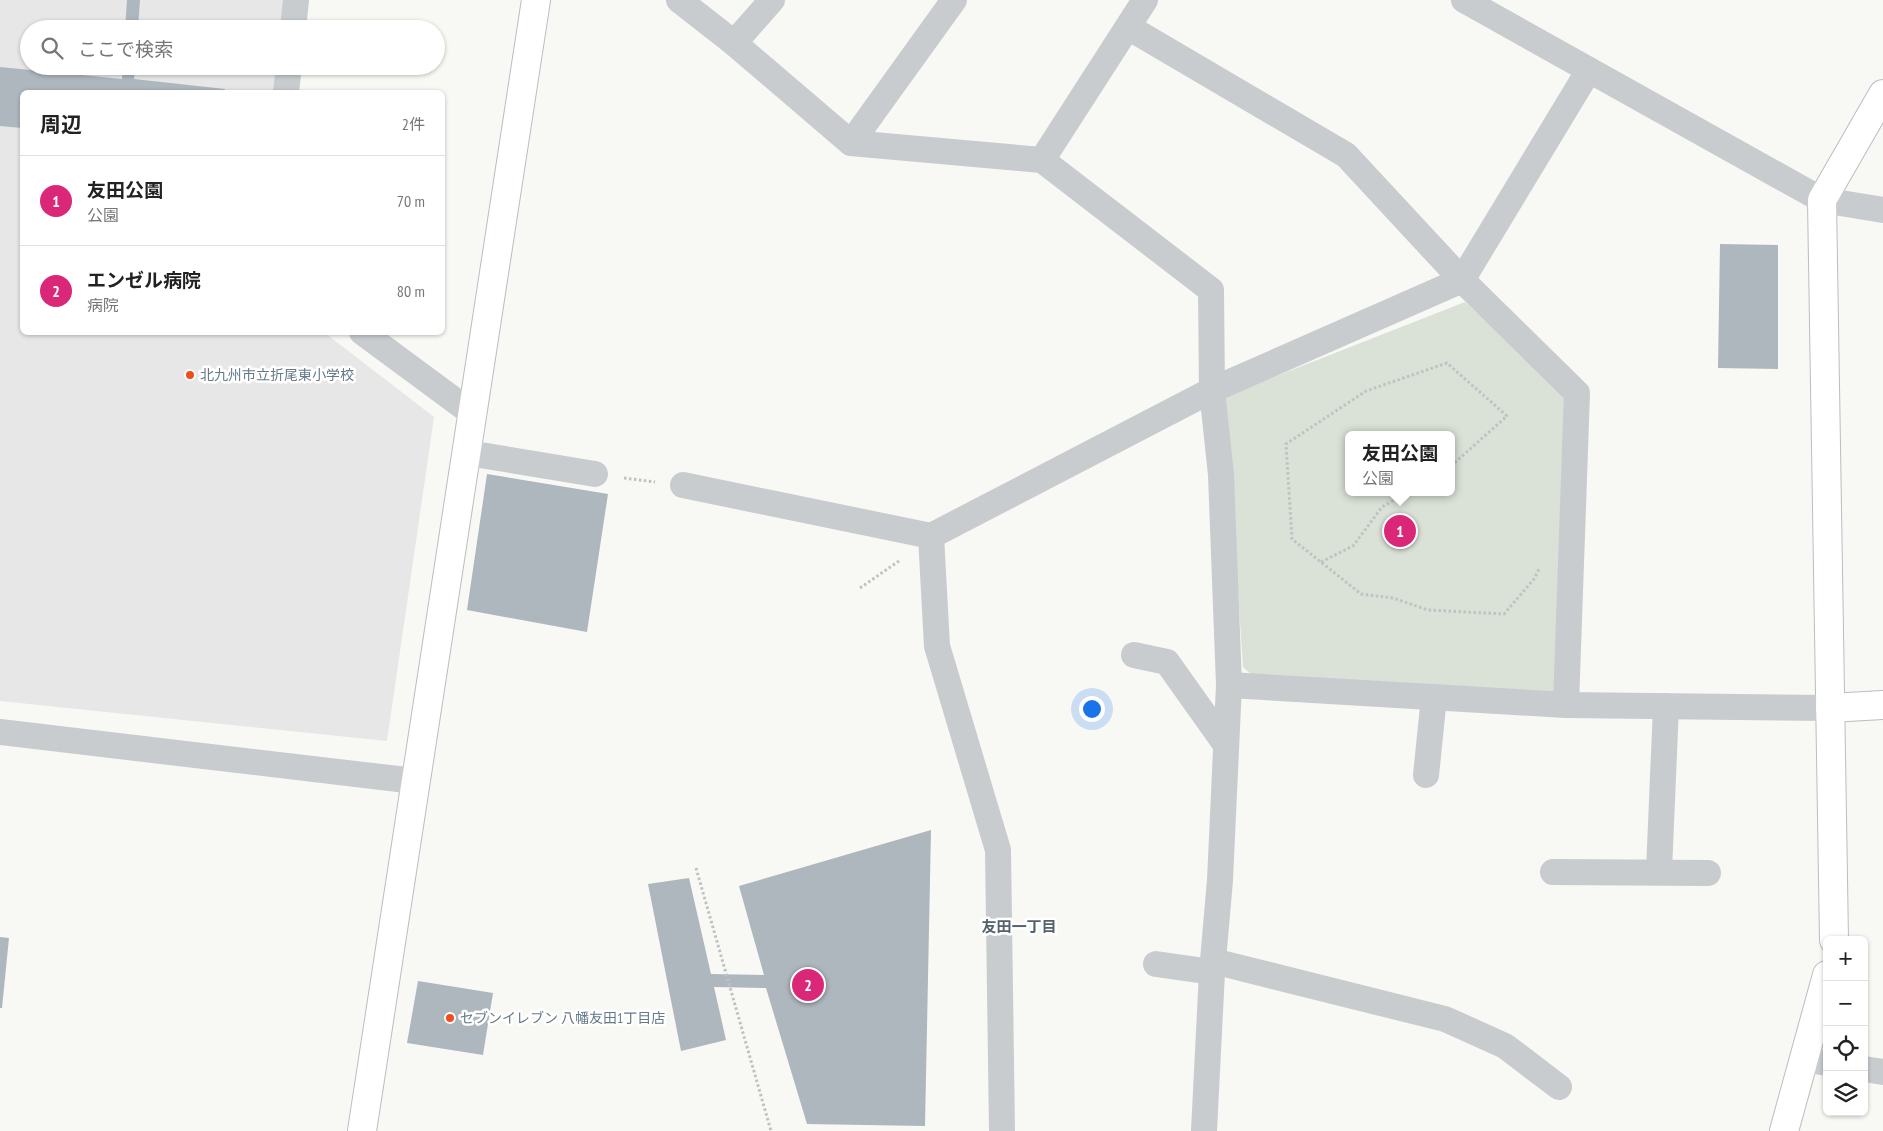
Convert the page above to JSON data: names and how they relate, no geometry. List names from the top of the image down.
{
  "districts": ["友田一丁目"],
  "places": ["北九州市立折尾東小学校", "セブンイレブン 八幡友田1丁目店"],
  "page": {
    "search": "ここで検索",
    "heading": ["周辺", "2件"],
    "list": [
      {
        "mark": "1",
        "name": "友田公園",
        "note": "公園",
        "value": "70 m"
      },
      {
        "mark": "2",
        "name": "エンゼル病院",
        "note": "病院",
        "value": "80 m"
      }
    ],
    "popup": ["友田公園", "公園"],
    "pins": ["1", "2"],
    "map_buttons": ["+", "−"]
  }
}
